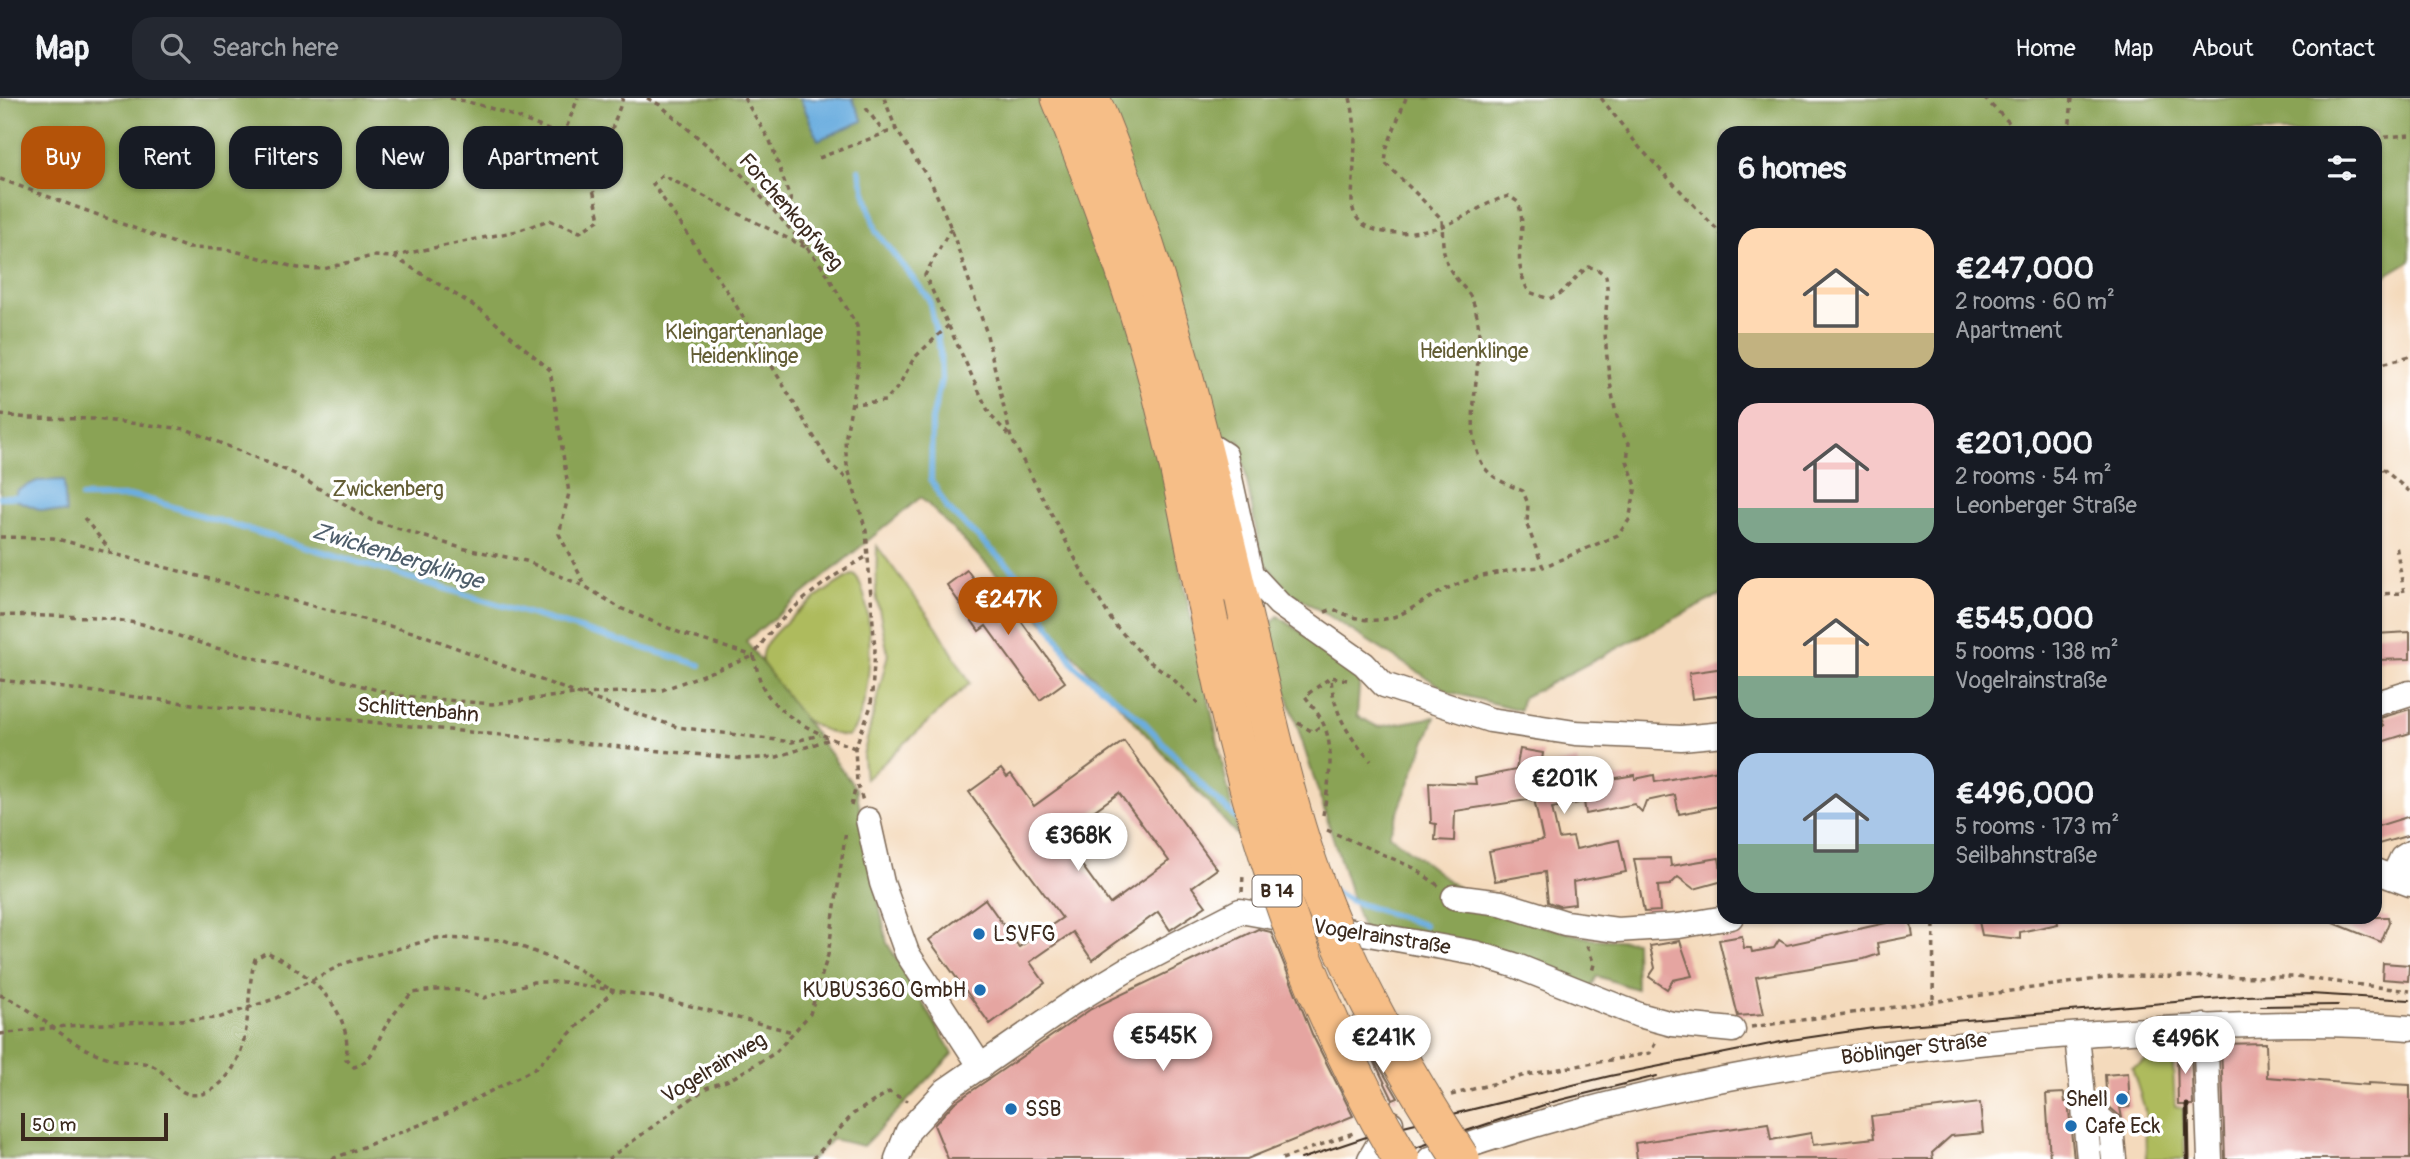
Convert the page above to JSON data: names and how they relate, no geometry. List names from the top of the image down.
{
  "streets": {
    "highway": ["B 14"],
    "street": ["Vogelrainstraße", "Böblinger Straße"],
    "path": ["Forchenkopfweg", "Schlittenbahn", "Vogelrainweg"]
  },
  "water": ["Zwickenbergklinge"],
  "parks": ["Kleingartenanlage Heidenklinge", "Heidenklinge", "Zwickenberg"],
  "places": [
    "LSVFG",
    "KUBUS360 GmbH",
    "Shell",
    "SSB",
    "Cafe Eck"
  ],
  "scale_bar": "50 m",
  "page": {
    "header": "Map",
    "search": "Search here",
    "nav": [
      "Home",
      "Map",
      "About",
      "Contact"
    ],
    "chip": [
      "Buy",
      "Rent",
      "Filters",
      "New",
      "Apartment"
    ],
    "heading": "6 homes",
    "list": [
      {
        "name": "€247,000",
        "note": "2 rooms · 60 m² · Apartment"
      },
      {
        "name": "€201,000",
        "note": "2 rooms · 54 m² · Leonberger Straße"
      },
      {
        "name": "€545,000",
        "note": "5 rooms · 138 m² · Vogelrainstraße"
      },
      {
        "name": "€496,000",
        "note": "5 rooms · 173 m² · Seilbahnstraße"
      }
    ],
    "price": [
      "€247K",
      "€201K",
      "€368K",
      "€545K",
      "€241K",
      "€496K"
    ],
    "scale": "50 m"
  }
}
